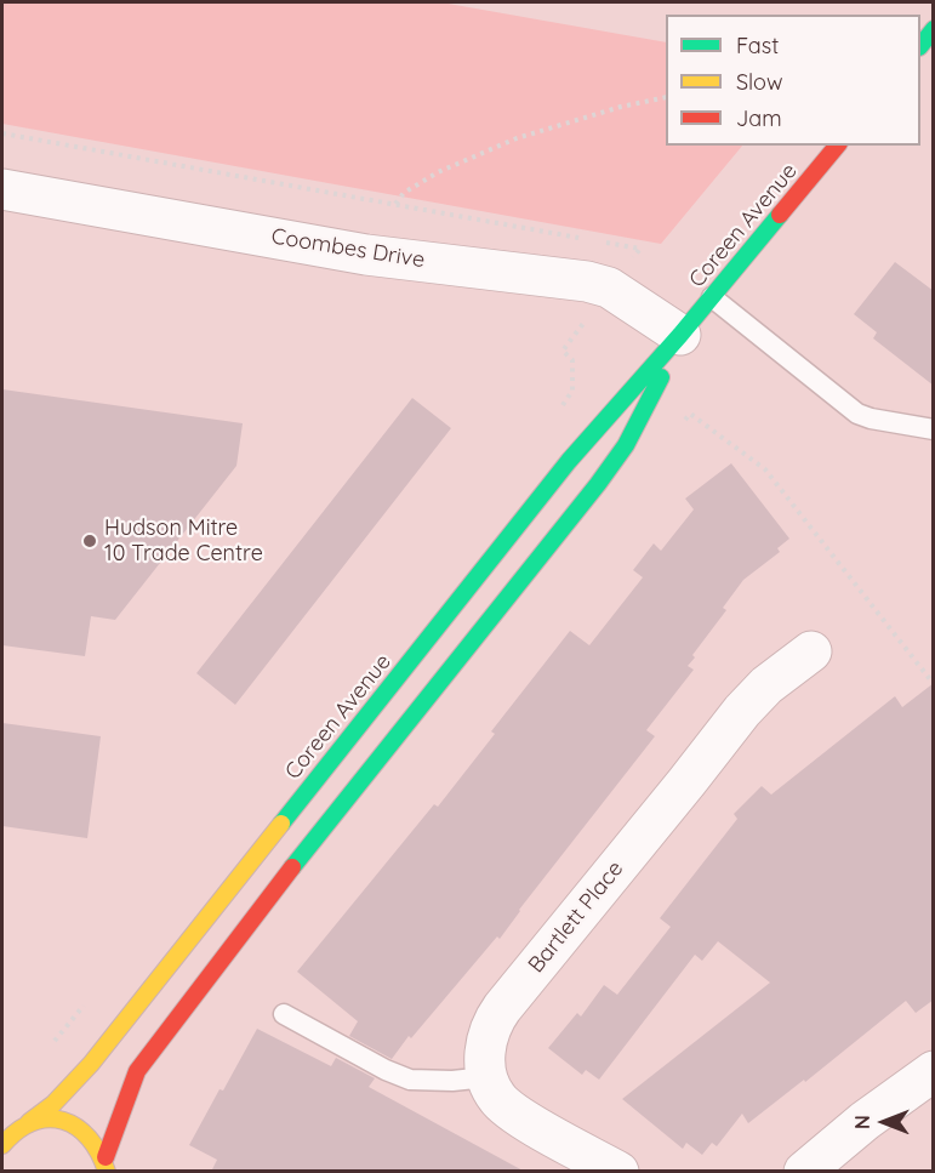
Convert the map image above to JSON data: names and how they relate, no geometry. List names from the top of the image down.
{
  "streets": {
    "street": ["Coreen Avenue", "Coombes Drive", "Bartlett Place"]
  },
  "crossings": [
    ["Coreen Avenue", "Coombes Drive"]
  ],
  "places": ["Hudson Mitre 10 Trade Centre"],
  "legend": ["Fast", "Slow", "Jam"],
  "north": "left"
}
